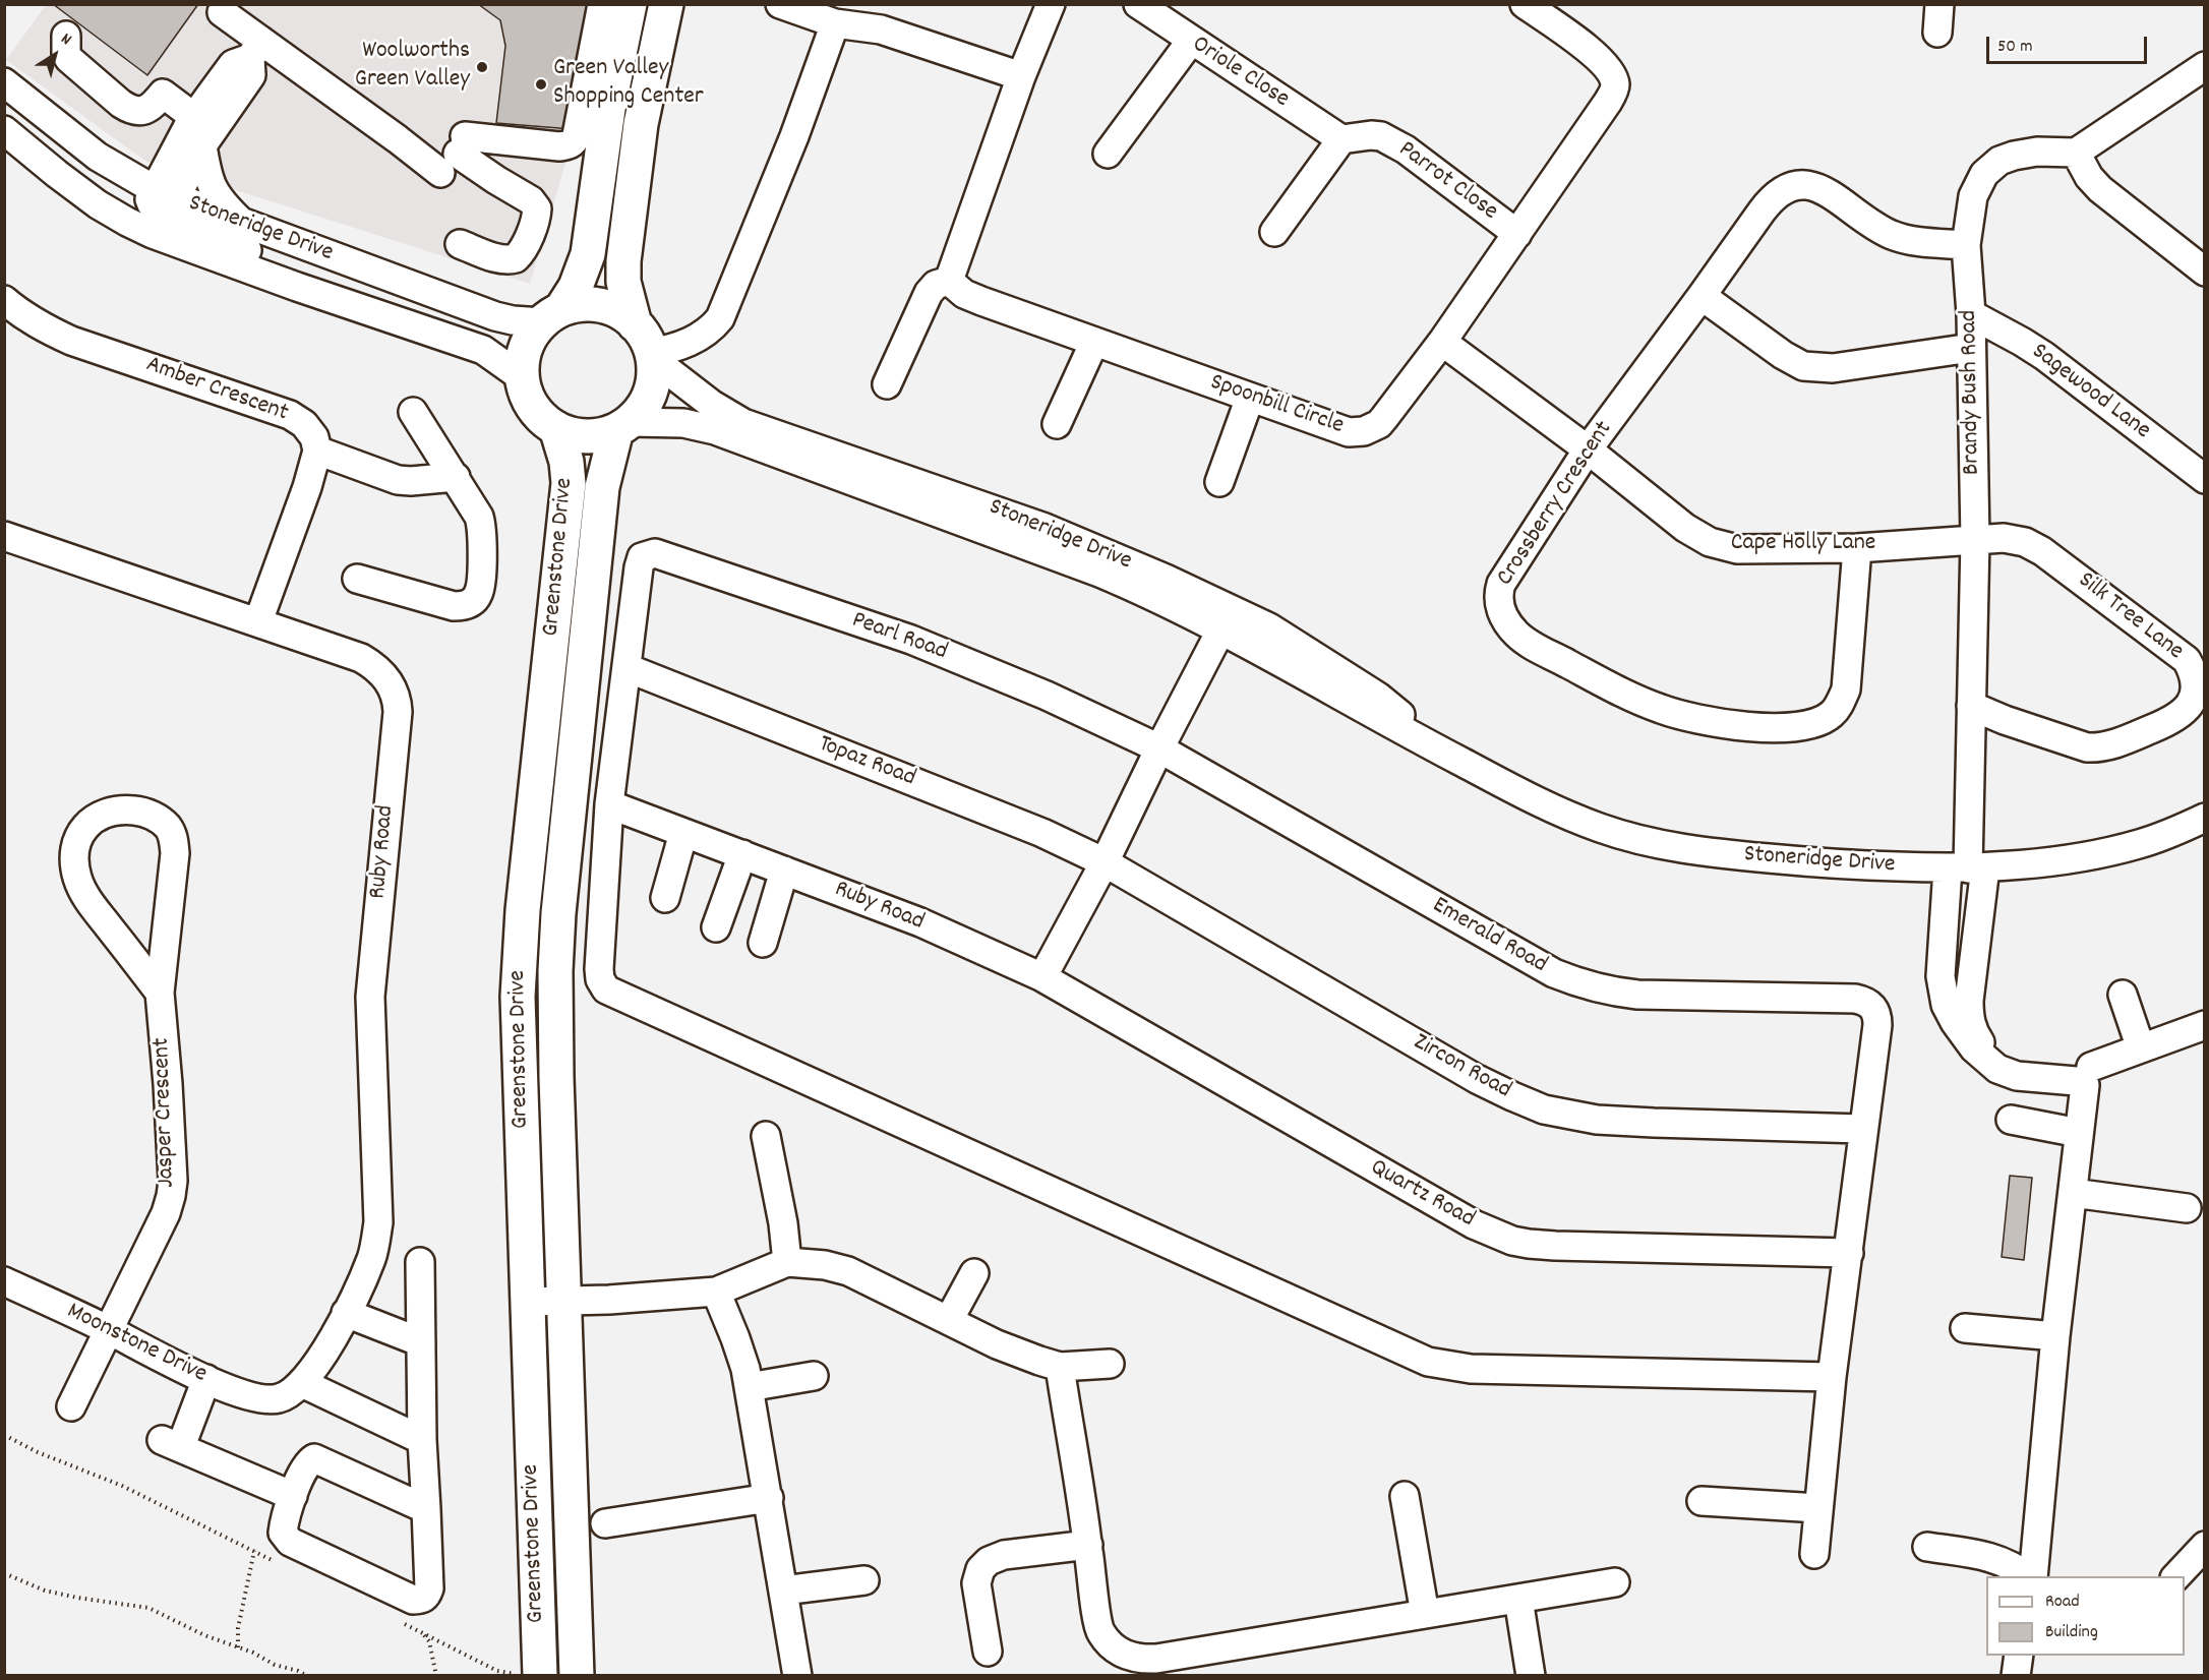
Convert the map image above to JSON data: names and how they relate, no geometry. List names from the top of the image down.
{
  "streets": {
    "main road": ["Greenstone Drive"],
    "street": [
      "Oriole Close",
      "Parrot Close",
      "Stoneridge Drive",
      "Amber Crescent",
      "Brandy Bush Road",
      "Sagewood Lane",
      "Spoonbill Circle",
      "Crossberry Crescent",
      "Cape Holly Lane",
      "Silk Tree Lane",
      "Pearl Road",
      "Topaz Road",
      "Ruby Road",
      "Emerald Road",
      "Zircon Road",
      "Jasper Crescent",
      "Quartz Road",
      "Moonstone Drive"
    ]
  },
  "crossings": [
    ["Oriole Close", "Parrot Close"],
    ["Parrot Close", "Spoonbill Circle"],
    ["Stoneridge Drive", "Brandy Bush Road"],
    ["Stoneridge Drive", "Greenstone Drive"],
    ["Brandy Bush Road", "Sagewood Lane"],
    ["Brandy Bush Road", "Crossberry Crescent"],
    ["Brandy Bush Road", "Cape Holly Lane"],
    ["Brandy Bush Road", "Silk Tree Lane"],
    ["Spoonbill Circle", "Cape Holly Lane"],
    ["Crossberry Crescent", "Cape Holly Lane"],
    ["Cape Holly Lane", "Silk Tree Lane"],
    ["Pearl Road", "Topaz Road"],
    ["Pearl Road", "Emerald Road"],
    ["Topaz Road", "Zircon Road"],
    ["Ruby Road", "Quartz Road"],
    ["Ruby Road", "Moonstone Drive"],
    ["Emerald Road", "Zircon Road"],
    ["Jasper Crescent", "Moonstone Drive"]
  ],
  "places": ["Woolworths Green Valley", "Green Valley Shopping Center"],
  "legend": ["Road", "Building"],
  "scale_bar": "50 m",
  "north": "top right"
}
